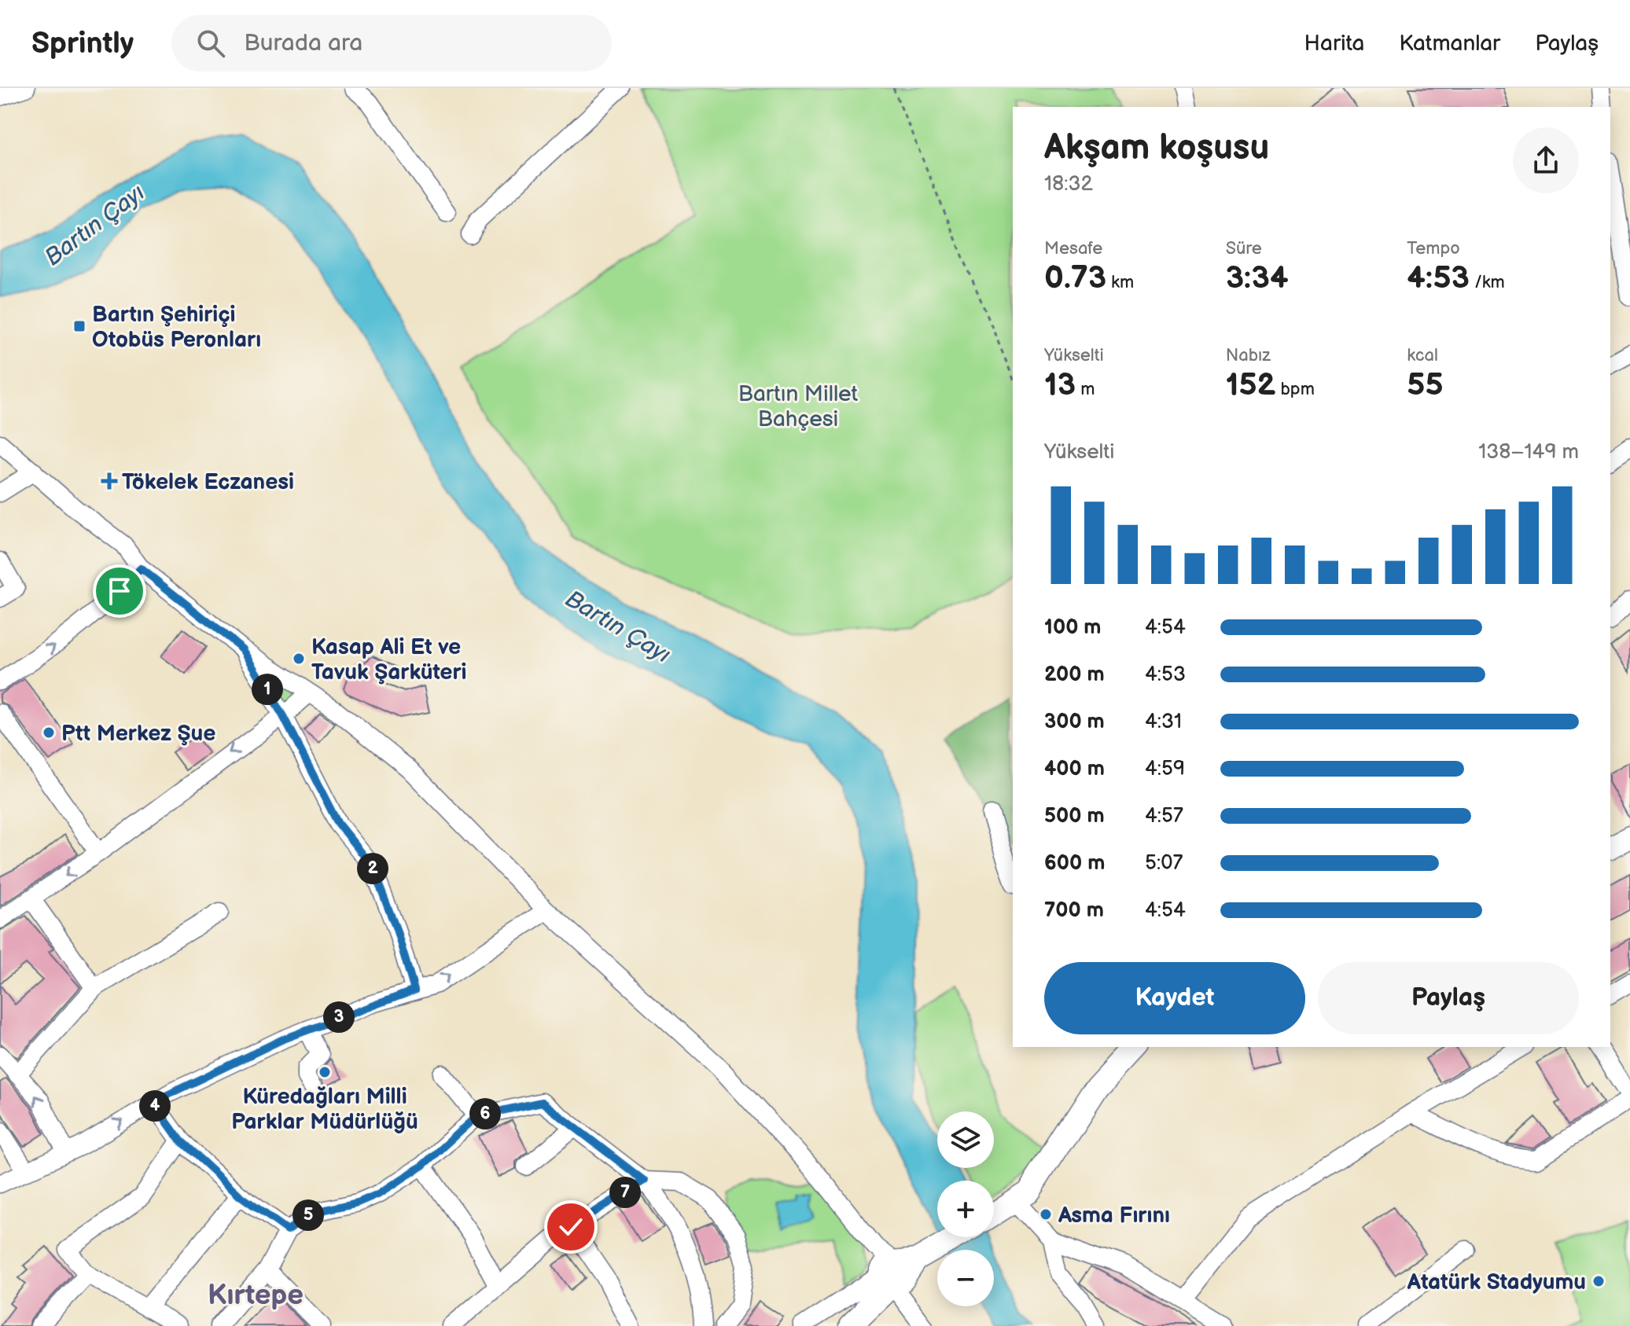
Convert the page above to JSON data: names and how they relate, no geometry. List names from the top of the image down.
{
  "districts": ["Kırtepe"],
  "water": ["Bartın Çayı"],
  "parks": ["Bartın Millet Bahçesi"],
  "places": {
    "transit": ["Bartın Şehiriçi Otobüs Peronları"],
    "health": ["Tökelek Eczanesi"],
    "other": [
      "Kasap Ali Et ve Tavuk Şarküteri",
      "Ptt Merkez Şue",
      "Küredağları Milli Parklar Müdürlüğü",
      "Asma Fırını",
      "Atatürk Stadyumu"
    ]
  },
  "page": {
    "header": "Sprintly",
    "search": "Burada ara",
    "nav": ["Harita", "Katmanlar", "Paylaş"],
    "heading": ["Akşam koşusu", "18:32"],
    "stats": [
      ["Mesafe", "0.73 km"],
      ["Süre", "3:34"],
      ["Tempo", "4:53 /km"],
      ["Yükselti", "13 m"],
      ["Nabız", "152 bpm"],
      ["kcal", "55"]
    ],
    "chart": ["Yükselti", "138–149 m"],
    "list": [
      {
        "name": "100 m",
        "note": "4:54"
      },
      {
        "name": "200 m",
        "note": "4:53"
      },
      {
        "name": "300 m",
        "note": "4:31"
      },
      {
        "name": "400 m",
        "note": "4:59"
      },
      {
        "name": "500 m",
        "note": "4:57"
      },
      {
        "name": "600 m",
        "note": "5:07"
      },
      {
        "name": "700 m",
        "note": "4:54"
      }
    ],
    "pins": [
      "1",
      "2",
      "3",
      "4",
      "6",
      "7",
      "5"
    ],
    "buttons": ["Kaydet", "Paylaş"],
    "map_buttons": ["+", "−"]
  }
}
